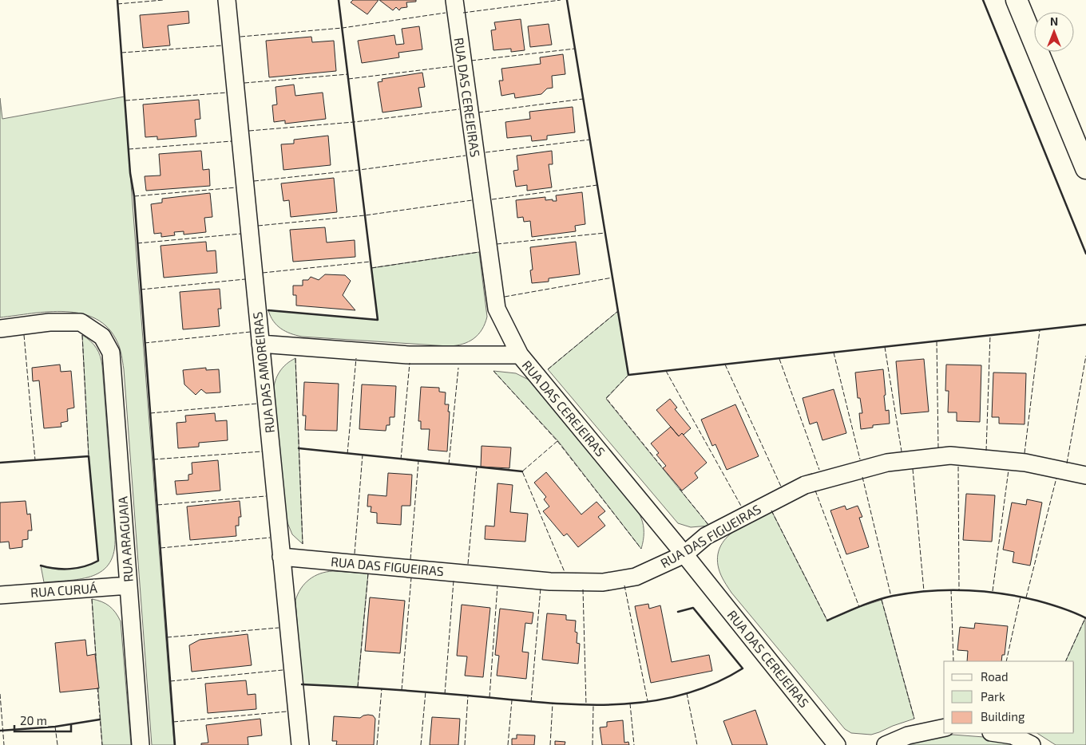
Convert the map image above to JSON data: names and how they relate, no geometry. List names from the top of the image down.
{
  "streets": {
    "street": [
      "RUA DAS CEREJEIRAS",
      "RUA DAS AMOREIRAS",
      "RUA DAS FIGUEIRAS",
      "RUA ARAGUAIA",
      "RUA CURUÁ"
    ]
  },
  "crossings": [
    ["RUA DAS CEREJEIRAS", "RUA DAS FIGUEIRAS"],
    ["RUA DAS AMOREIRAS", "RUA DAS FIGUEIRAS"],
    ["RUA ARAGUAIA", "RUA CURUÁ"]
  ],
  "legend": ["Road", "Park", "Building"],
  "scale_bar": "20 m",
  "north": "top"
}
